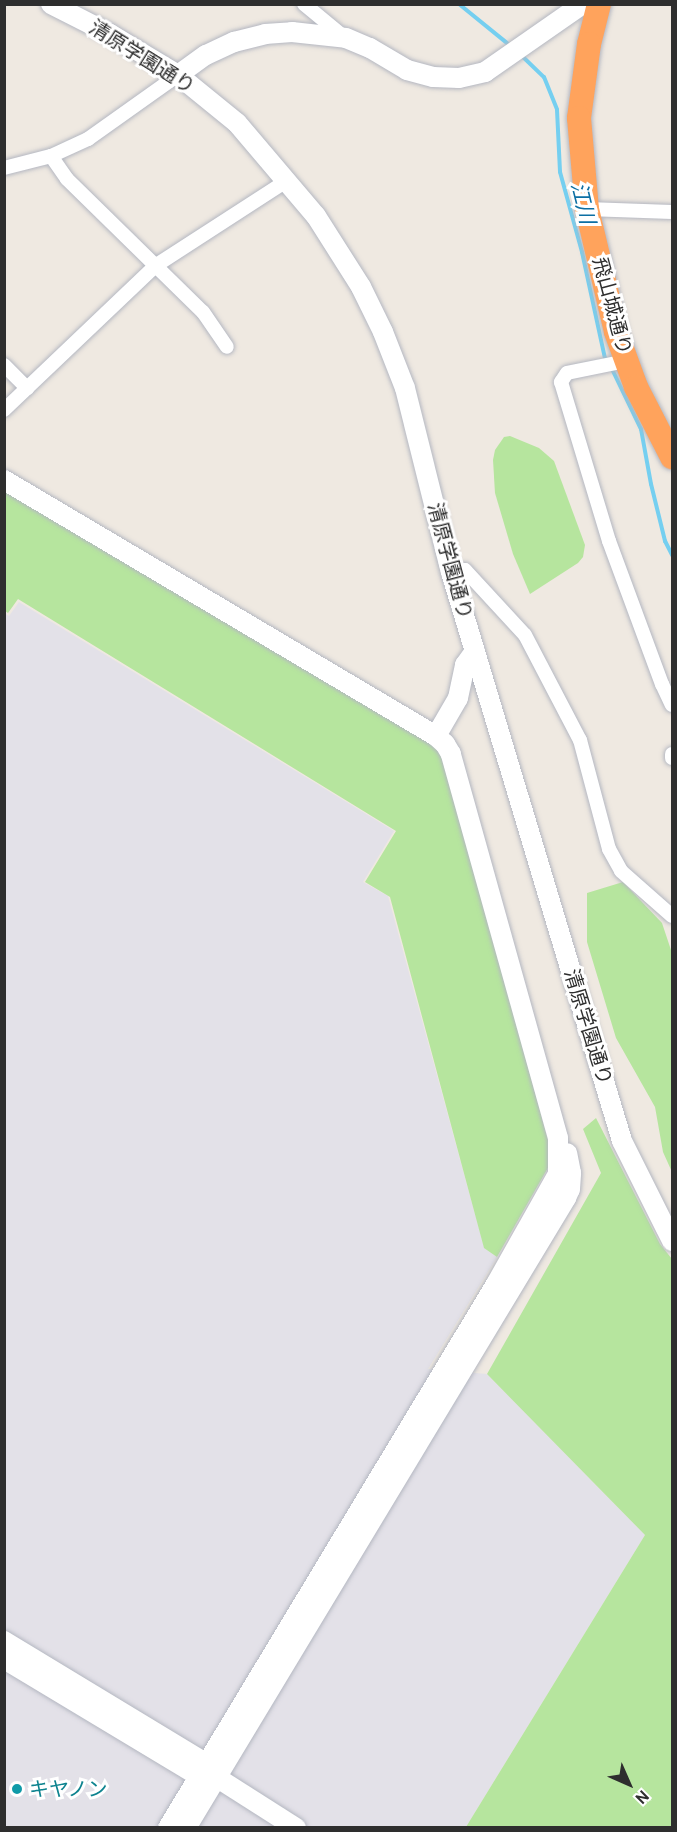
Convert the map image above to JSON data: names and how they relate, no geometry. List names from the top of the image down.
{
  "streets": {
    "highway": ["飛山城通り"],
    "street": ["清原学園通り"]
  },
  "water": ["江川"],
  "places": ["キヤノン"],
  "north": "bottom right"
}
